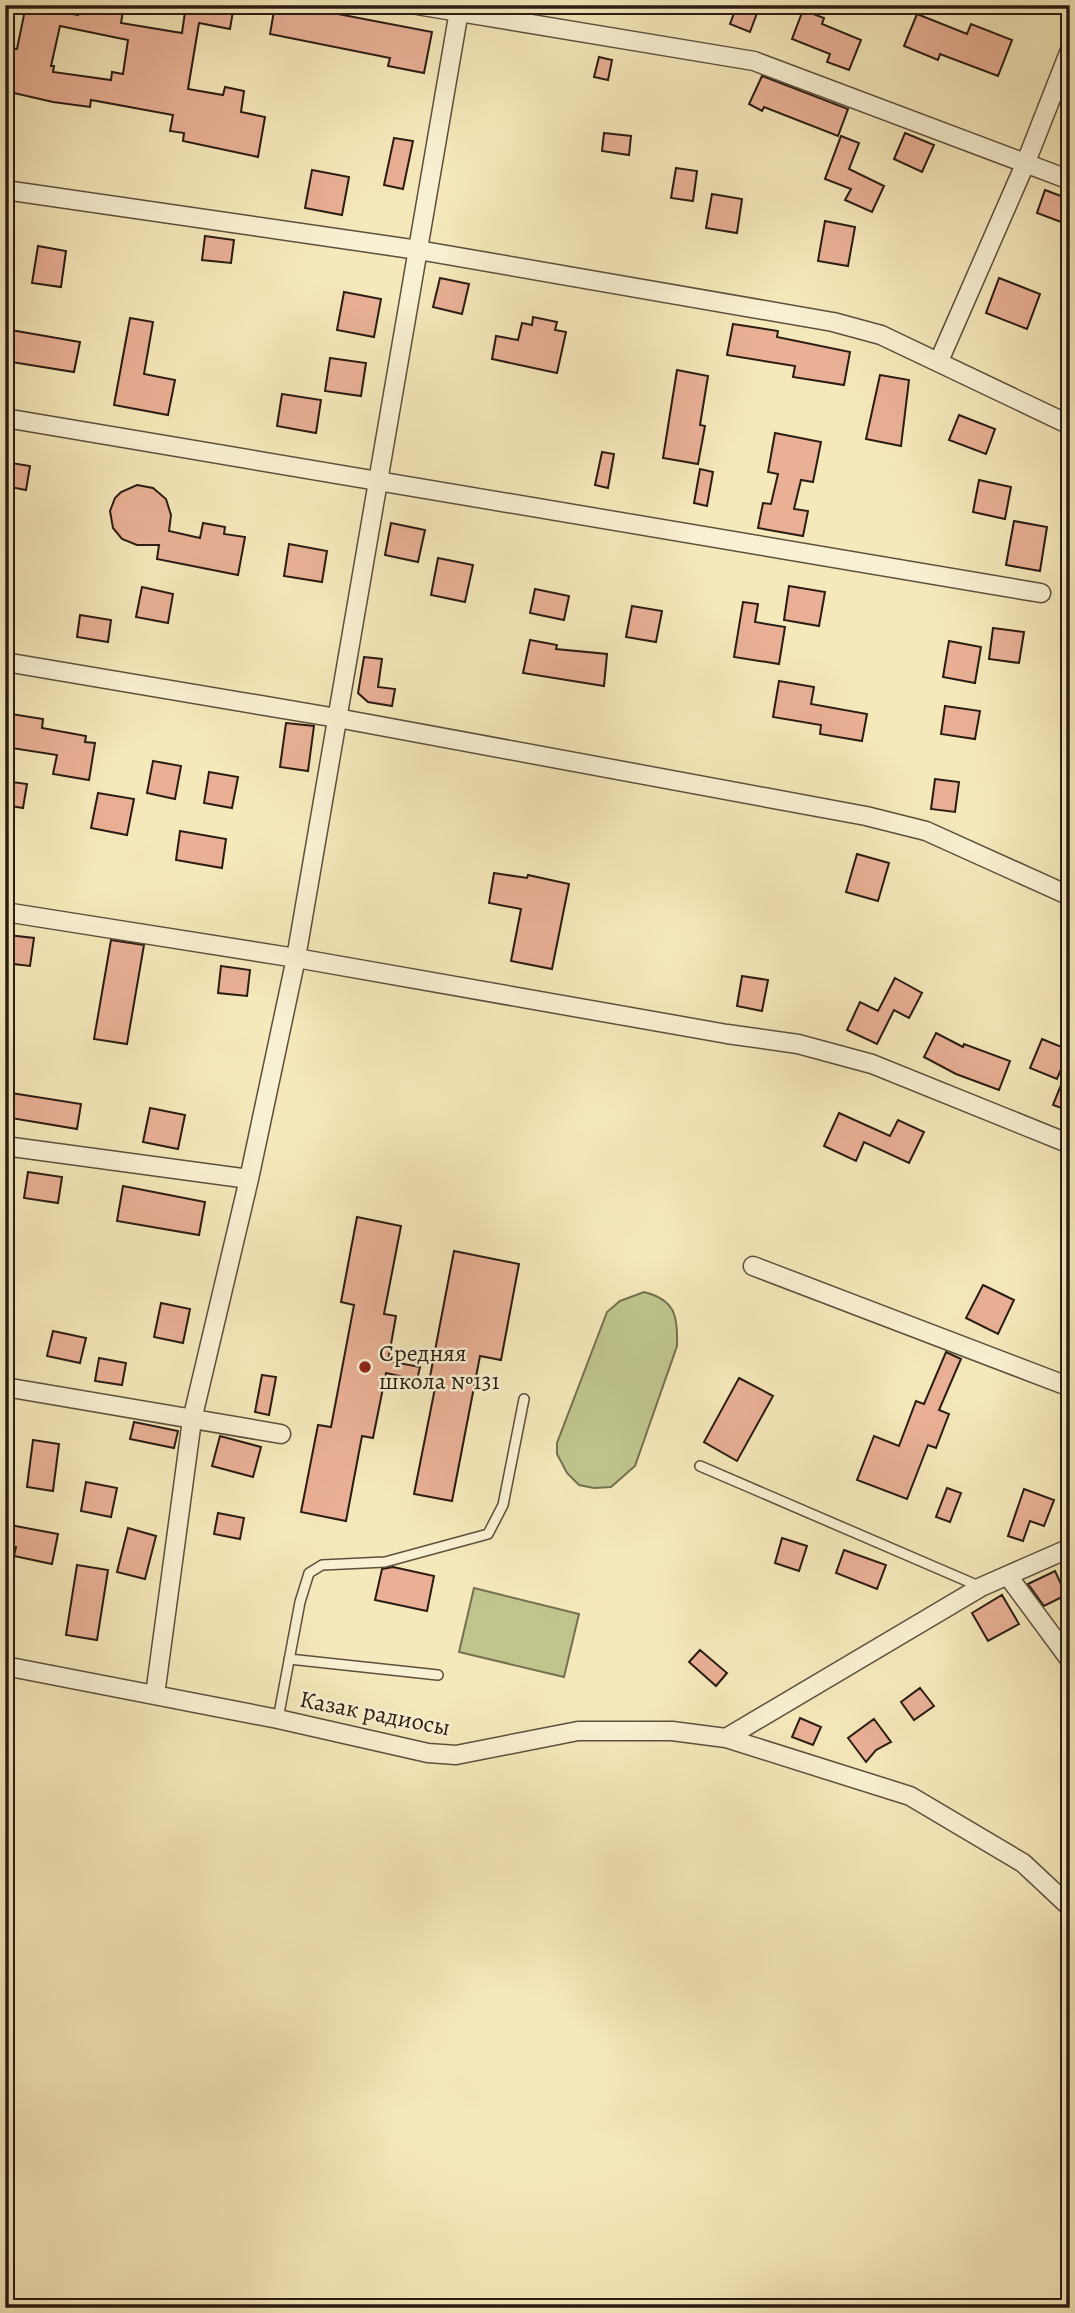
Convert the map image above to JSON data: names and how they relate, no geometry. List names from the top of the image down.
{
  "streets": {
    "street": ["Казак радиосы"]
  },
  "places": ["Средняя школа №131"]
}
